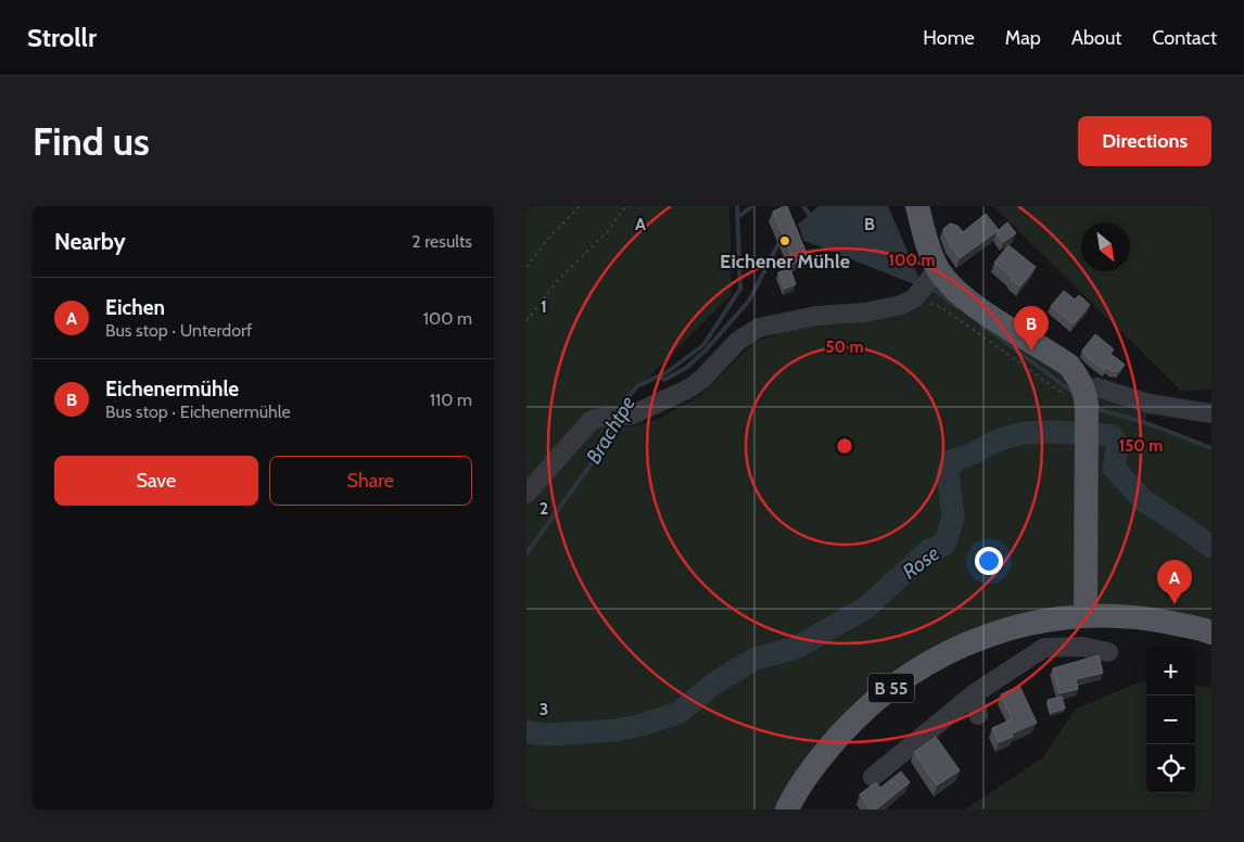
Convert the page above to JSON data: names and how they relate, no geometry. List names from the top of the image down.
{
  "streets": {
    "main road": ["B 55"]
  },
  "water": ["Brachtpe", "Rose"],
  "places": ["Eichener Mühle"],
  "north": "bottom right",
  "page": {
    "header": "Strollr",
    "nav": [
      "Home",
      "Map",
      "About",
      "Contact"
    ],
    "buttons": [
      "Directions",
      ["Save", "Share"]
    ],
    "title": "Find us",
    "heading": ["Nearby", "2 results"],
    "list": [
      {
        "mark": "A",
        "name": "Eichen",
        "note": "Bus stop · Unterdorf",
        "value": "100 m"
      },
      {
        "mark": "B",
        "name": "Eichenermühle",
        "note": "Bus stop · Eichenermühle",
        "value": "110 m"
      }
    ],
    "pins": ["B", "A"],
    "map_buttons": ["+", "−"]
  },
  "grid": {
    "columns": ["A", "B"],
    "rows": ["1", "2", "3"]
  },
  "rings": ["100 m", "50 m", "150 m"]
}
